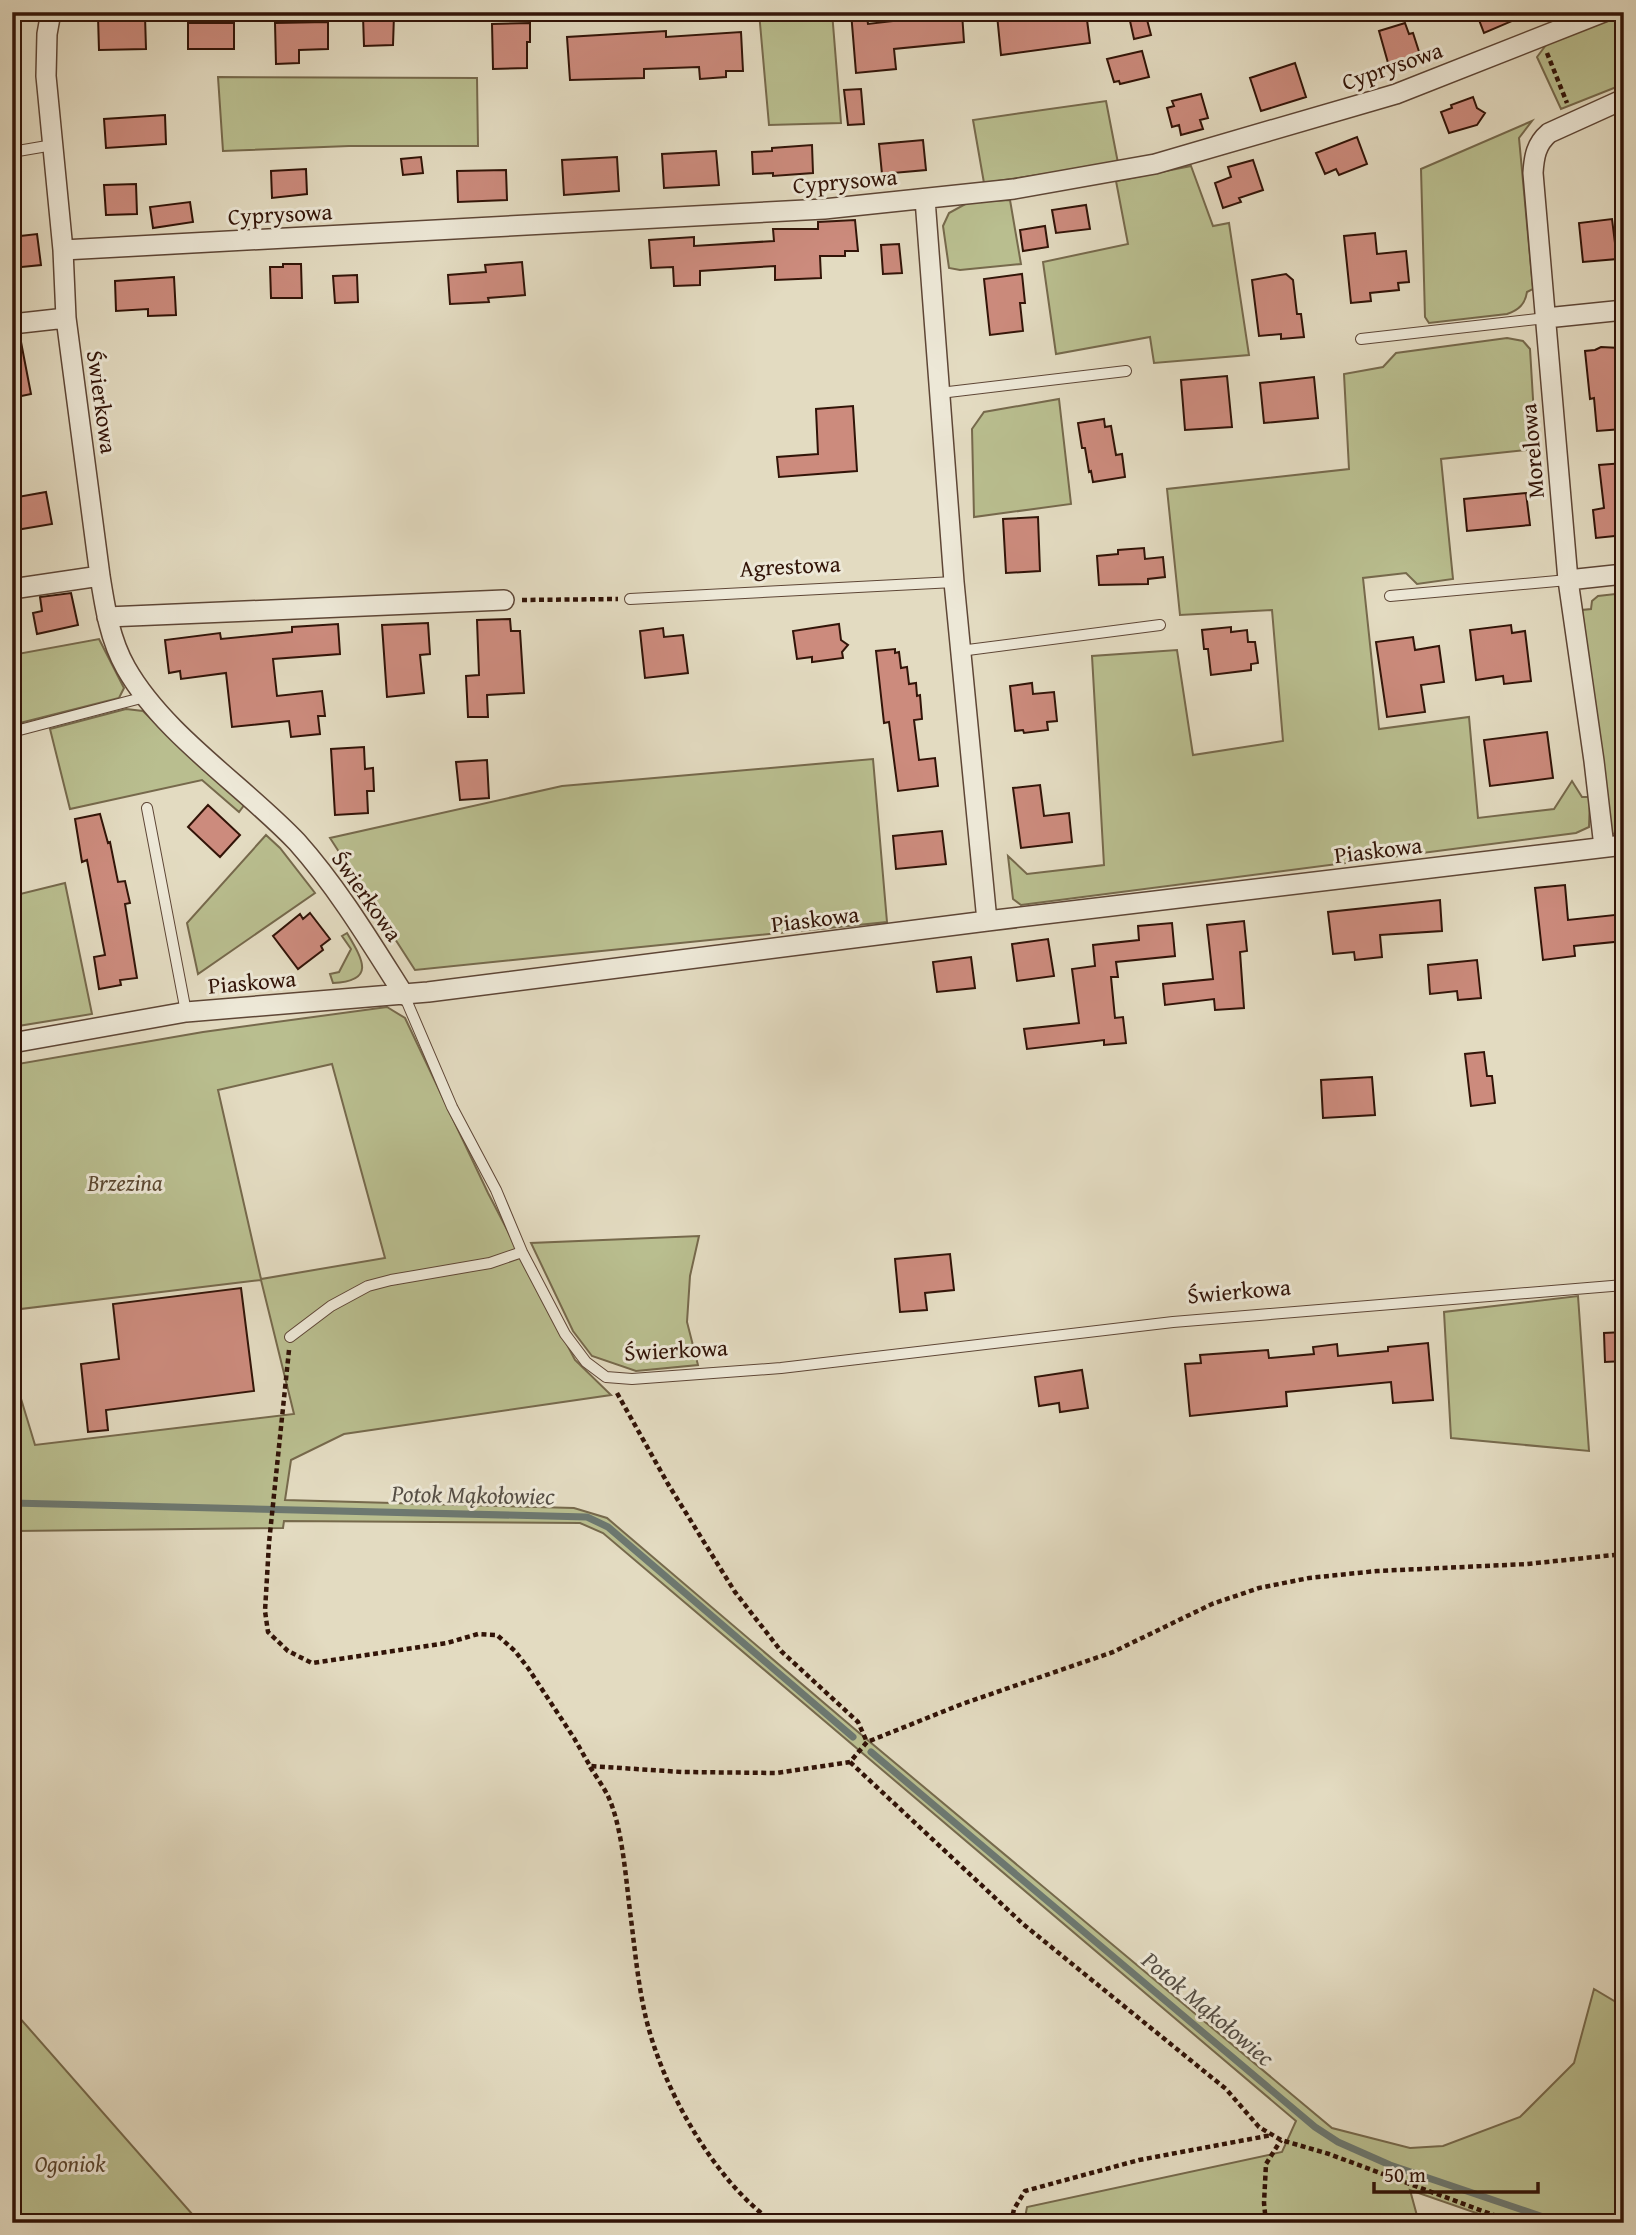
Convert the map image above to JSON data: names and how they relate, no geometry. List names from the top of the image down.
{
  "streets": {
    "street": [
      "Cyprysowa",
      "Świerkowa",
      "Morelowa",
      "Piaskowa"
    ],
    "lane": ["Agrestowa"]
  },
  "crossings": [
    ["Cyprysowa", "Świerkowa"],
    ["Świerkowa", "Piaskowa"],
    ["Morelowa", "Piaskowa"]
  ],
  "water": ["Potok Mąkołowiec"],
  "parks": ["Brzezina", "Ogoniok"],
  "scale_bar": "50 m"
}
